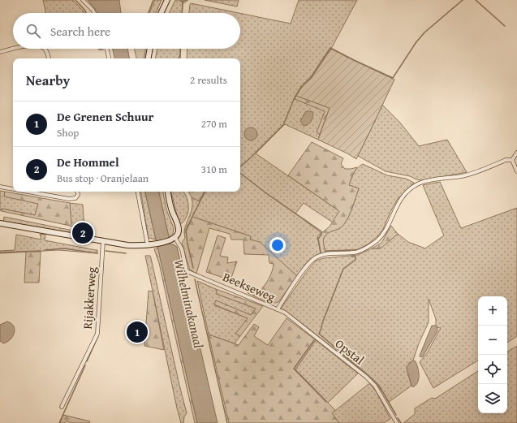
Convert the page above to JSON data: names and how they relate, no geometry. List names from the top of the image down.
{
  "streets": {
    "street": ["Beekseweg", "Rijakkerweg", "Opstal"]
  },
  "crossings": [
    ["Beekseweg", "Opstal"]
  ],
  "water": ["Wilhelminakanaal"],
  "page": {
    "search": "Search here",
    "heading": ["Nearby", "2 results"],
    "list": [
      {
        "mark": "1",
        "name": "De Grenen Schuur",
        "note": "Shop",
        "value": "270 m"
      },
      {
        "mark": "2",
        "name": "De Hommel",
        "note": "Bus stop · Oranjelaan",
        "value": "310 m"
      }
    ],
    "pins": ["2", "1"],
    "map_buttons": ["+", "−"]
  }
}
